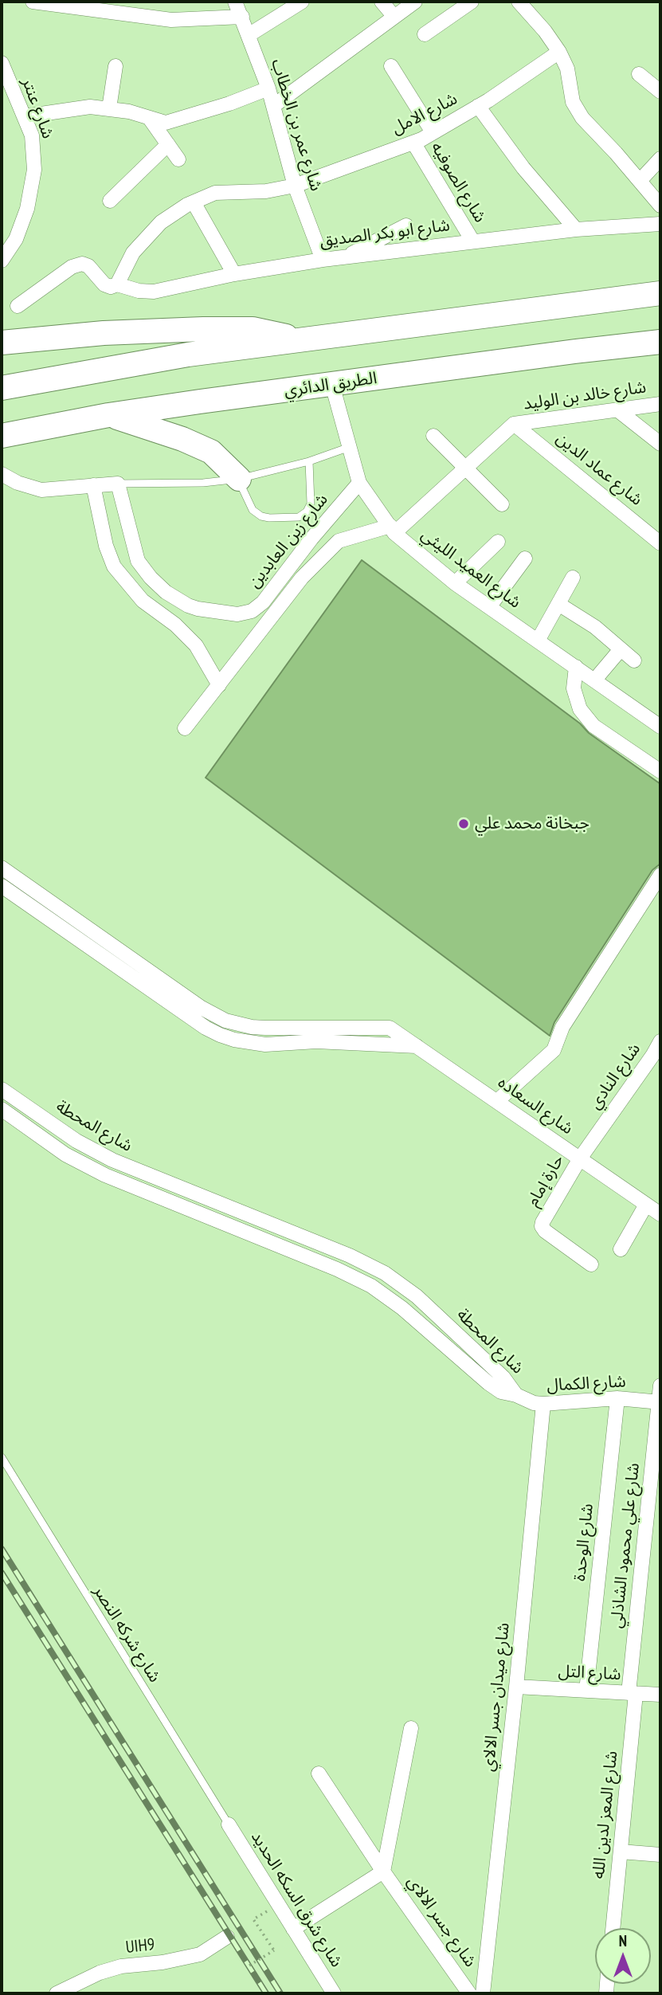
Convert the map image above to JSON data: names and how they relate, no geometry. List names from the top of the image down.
{
  "streets": {
    "highway": ["الطريق الدائري"],
    "street": [
      "شارع عنتر",
      "شارع الامل",
      "شارع عمر بن الخطاب",
      "شارع الصوفيه",
      "شارع ابو بكر الصديق",
      "شارع خالد بن الوليد",
      "شارع عماد الدين",
      "شارع زين العابدين",
      "شارع العميد الليثي",
      "شارع النادي",
      "شارع السعاده",
      "شارع المحطة",
      "حارة إمام",
      "شارع الكمال",
      "شارع الوحدة",
      "شارع علي محمود الشاذلي",
      "شارع التل",
      "شارع ميدان جسر الالاي",
      "شارع المعز لدين الله",
      "شارع شرق السكه الحديد",
      "شارع جسر الالاي",
      "UIH9"
    ],
    "lane": ["شارع شركه النصر"]
  },
  "crossings": [
    ["شارع الامل", "شارع عمر بن الخطاب"],
    ["شارع الامل", "شارع الصوفيه"],
    ["شارع الامل", "شارع ابو بكر الصديق"],
    ["شارع عمر بن الخطاب", "شارع ابو بكر الصديق"],
    ["شارع الصوفيه", "شارع ابو بكر الصديق"],
    ["الطريق الدائري", "شارع العميد الليثي"],
    ["شارع خالد بن الوليد", "شارع عماد الدين"],
    ["شارع خالد بن الوليد", "شارع زين العابدين"],
    ["شارع عماد الدين", "شارع زين العابدين"],
    ["شارع زين العابدين", "شارع العميد الليثي"],
    ["شارع النادي", "شارع السعاده"],
    ["شارع النادي", "حارة إمام"],
    ["شارع السعاده", "حارة إمام"],
    ["شارع المحطة", "شارع الكمال"],
    ["شارع الكمال", "شارع الوحدة"],
    ["شارع الكمال", "شارع علي محمود الشاذلي"],
    ["شارع الكمال", "شارع ميدان جسر الالاي"],
    ["شارع الوحدة", "شارع التل"],
    ["شارع علي محمود الشاذلي", "شارع التل"],
    ["شارع علي محمود الشاذلي", "شارع المعز لدين الله"],
    ["شارع شركه النصر", "شارع شرق السكه الحديد"],
    ["شارع التل", "شارع ميدان جسر الالاي"],
    ["شارع التل", "شارع المعز لدين الله"]
  ],
  "places": ["جبخانة محمد علي"],
  "north": "top"
}
